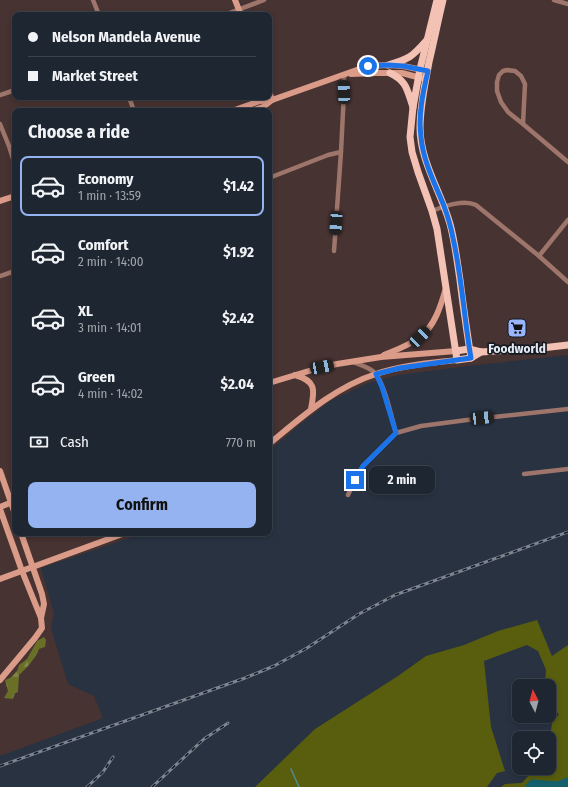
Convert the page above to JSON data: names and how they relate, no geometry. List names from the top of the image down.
{
  "places": {
    "supermarket": ["Foodworld"]
  },
  "north": "top",
  "page": {
    "banner": ["Nelson Mandela Avenue", "Market Street"],
    "heading": "Choose a ride",
    "list": [
      {
        "name": "Economy",
        "note": "1 min · 13:59",
        "value": "$1.42"
      },
      {
        "name": "Comfort",
        "note": "2 min · 14:00",
        "value": "$1.92"
      },
      {
        "name": "XL",
        "note": "3 min · 14:01",
        "value": "$2.42"
      },
      {
        "name": "Green",
        "note": "4 min · 14:02",
        "value": "$2.04"
      }
    ],
    "pay": ["Cash", "770 m"],
    "bubble": "2 min",
    "buttons": "Confirm"
  }
}
